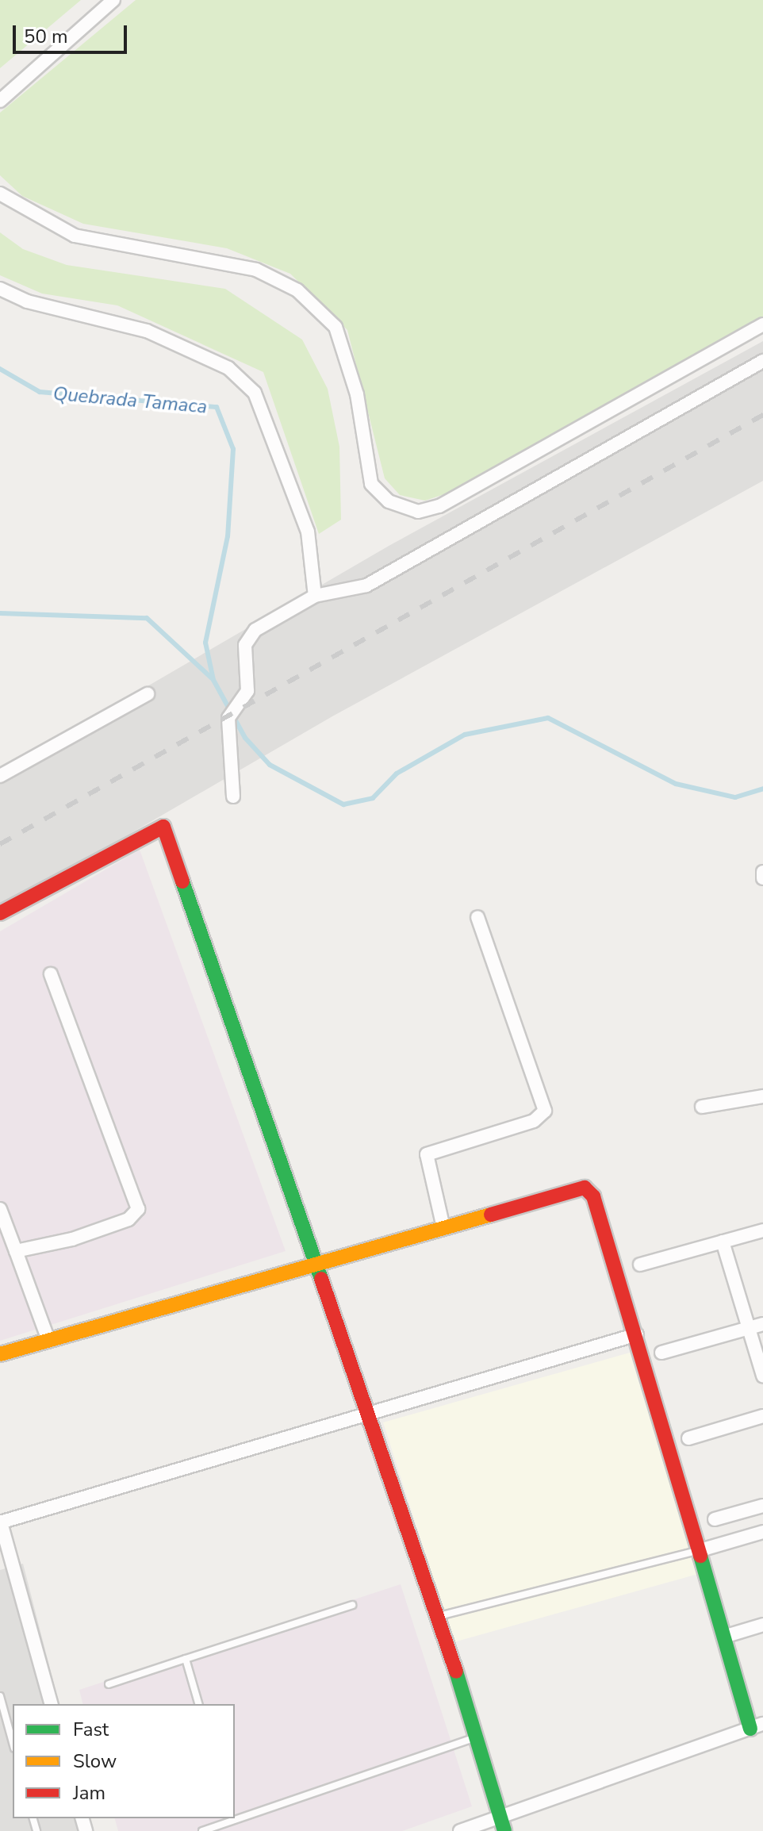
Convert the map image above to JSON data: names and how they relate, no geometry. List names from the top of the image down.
{
  "water": ["Quebrada Tamaca"],
  "legend": ["Fast", "Slow", "Jam"],
  "scale_bar": "50 m"
}
